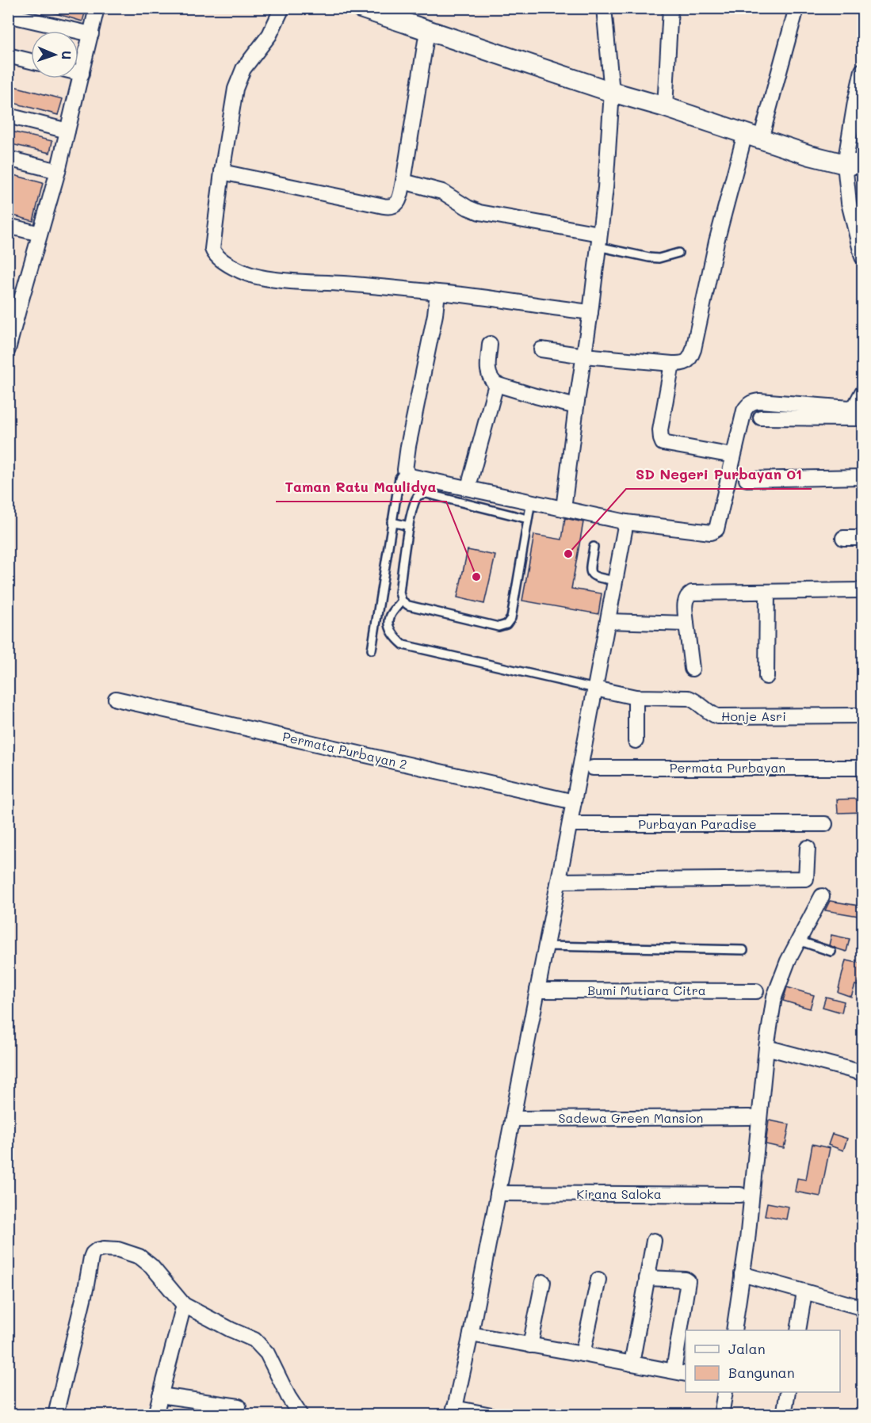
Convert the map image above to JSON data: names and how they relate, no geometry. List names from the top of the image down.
{
  "streets": {
    "street": [
      "Honje Asri",
      "Permata Purbayan 2",
      "Permata Purbayan",
      "Purbayan Paradise",
      "Bumi Mutiara Citra",
      "Sadewa Green Mansion",
      "Kirana Saloka"
    ]
  },
  "places": ["SD Negeri Purbayan 01", "Taman Ratu Maulidya"],
  "legend": ["Jalan", "Bangunan"],
  "north": "right"
}
